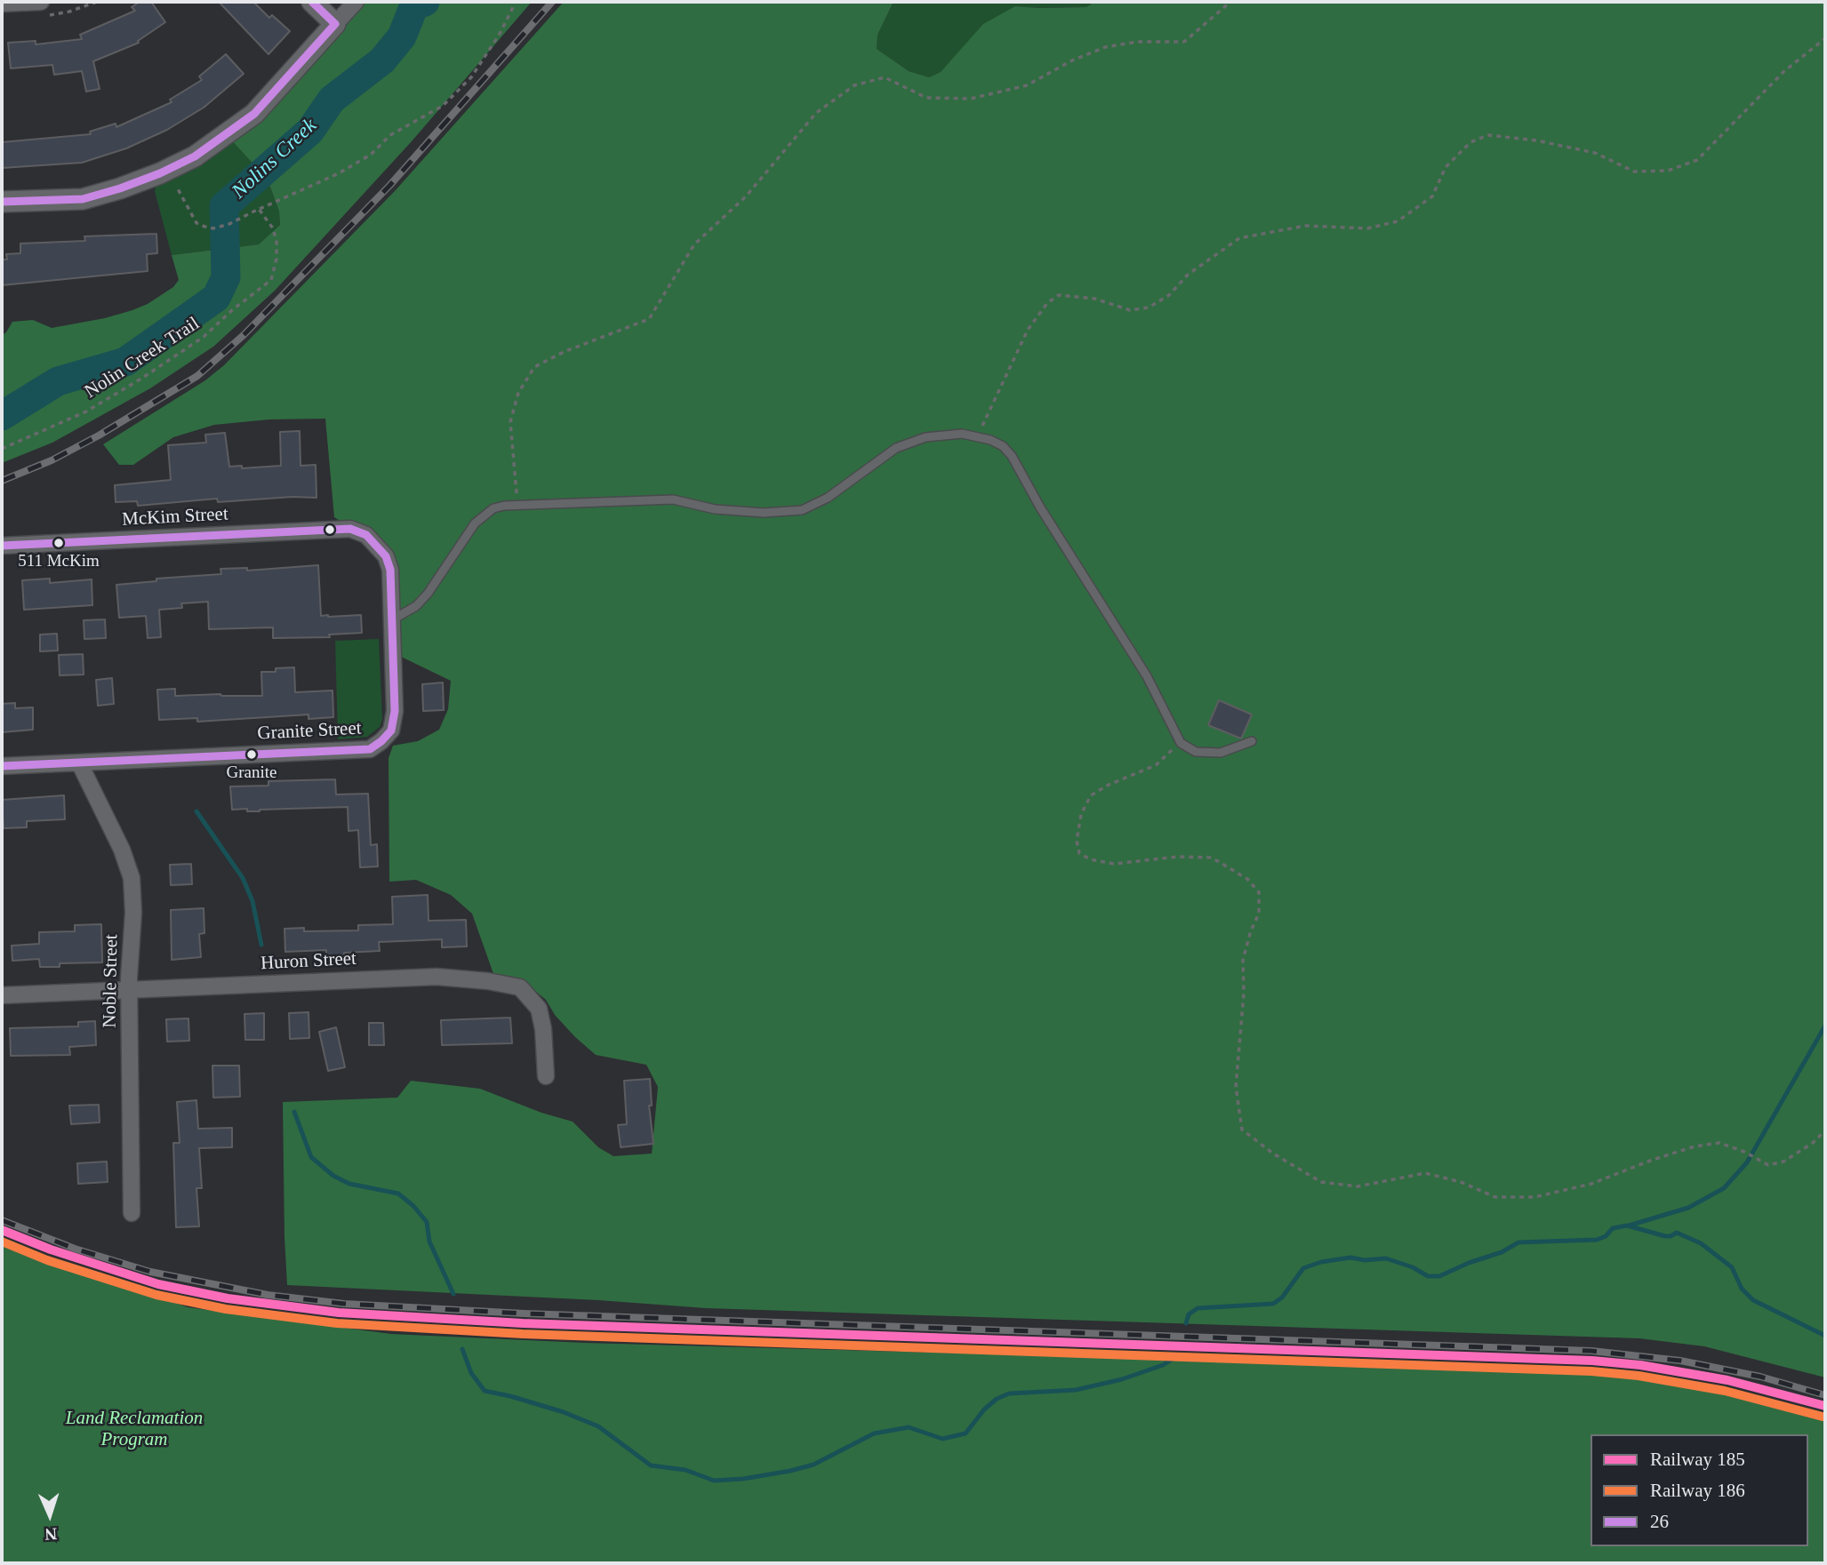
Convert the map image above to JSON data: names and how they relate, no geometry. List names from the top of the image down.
{
  "streets": {
    "street": [
      "McKim Street",
      "Granite Street",
      "Huron Street",
      "Noble Street"
    ],
    "path": ["Nolin Creek Trail"]
  },
  "crossings": [
    ["McKim Street", "Granite Street"],
    ["Granite Street", "Noble Street"],
    ["Huron Street", "Noble Street"]
  ],
  "water": ["Nolins Creek"],
  "parks": ["Land Reclamation Program"],
  "places": ["511 McKim", "Granite"],
  "lines": ["transit line 26", "rail line 185", "rail line 186"],
  "legend": ["Railway 185", "Railway 186", "26"],
  "north": "bottom"
}
